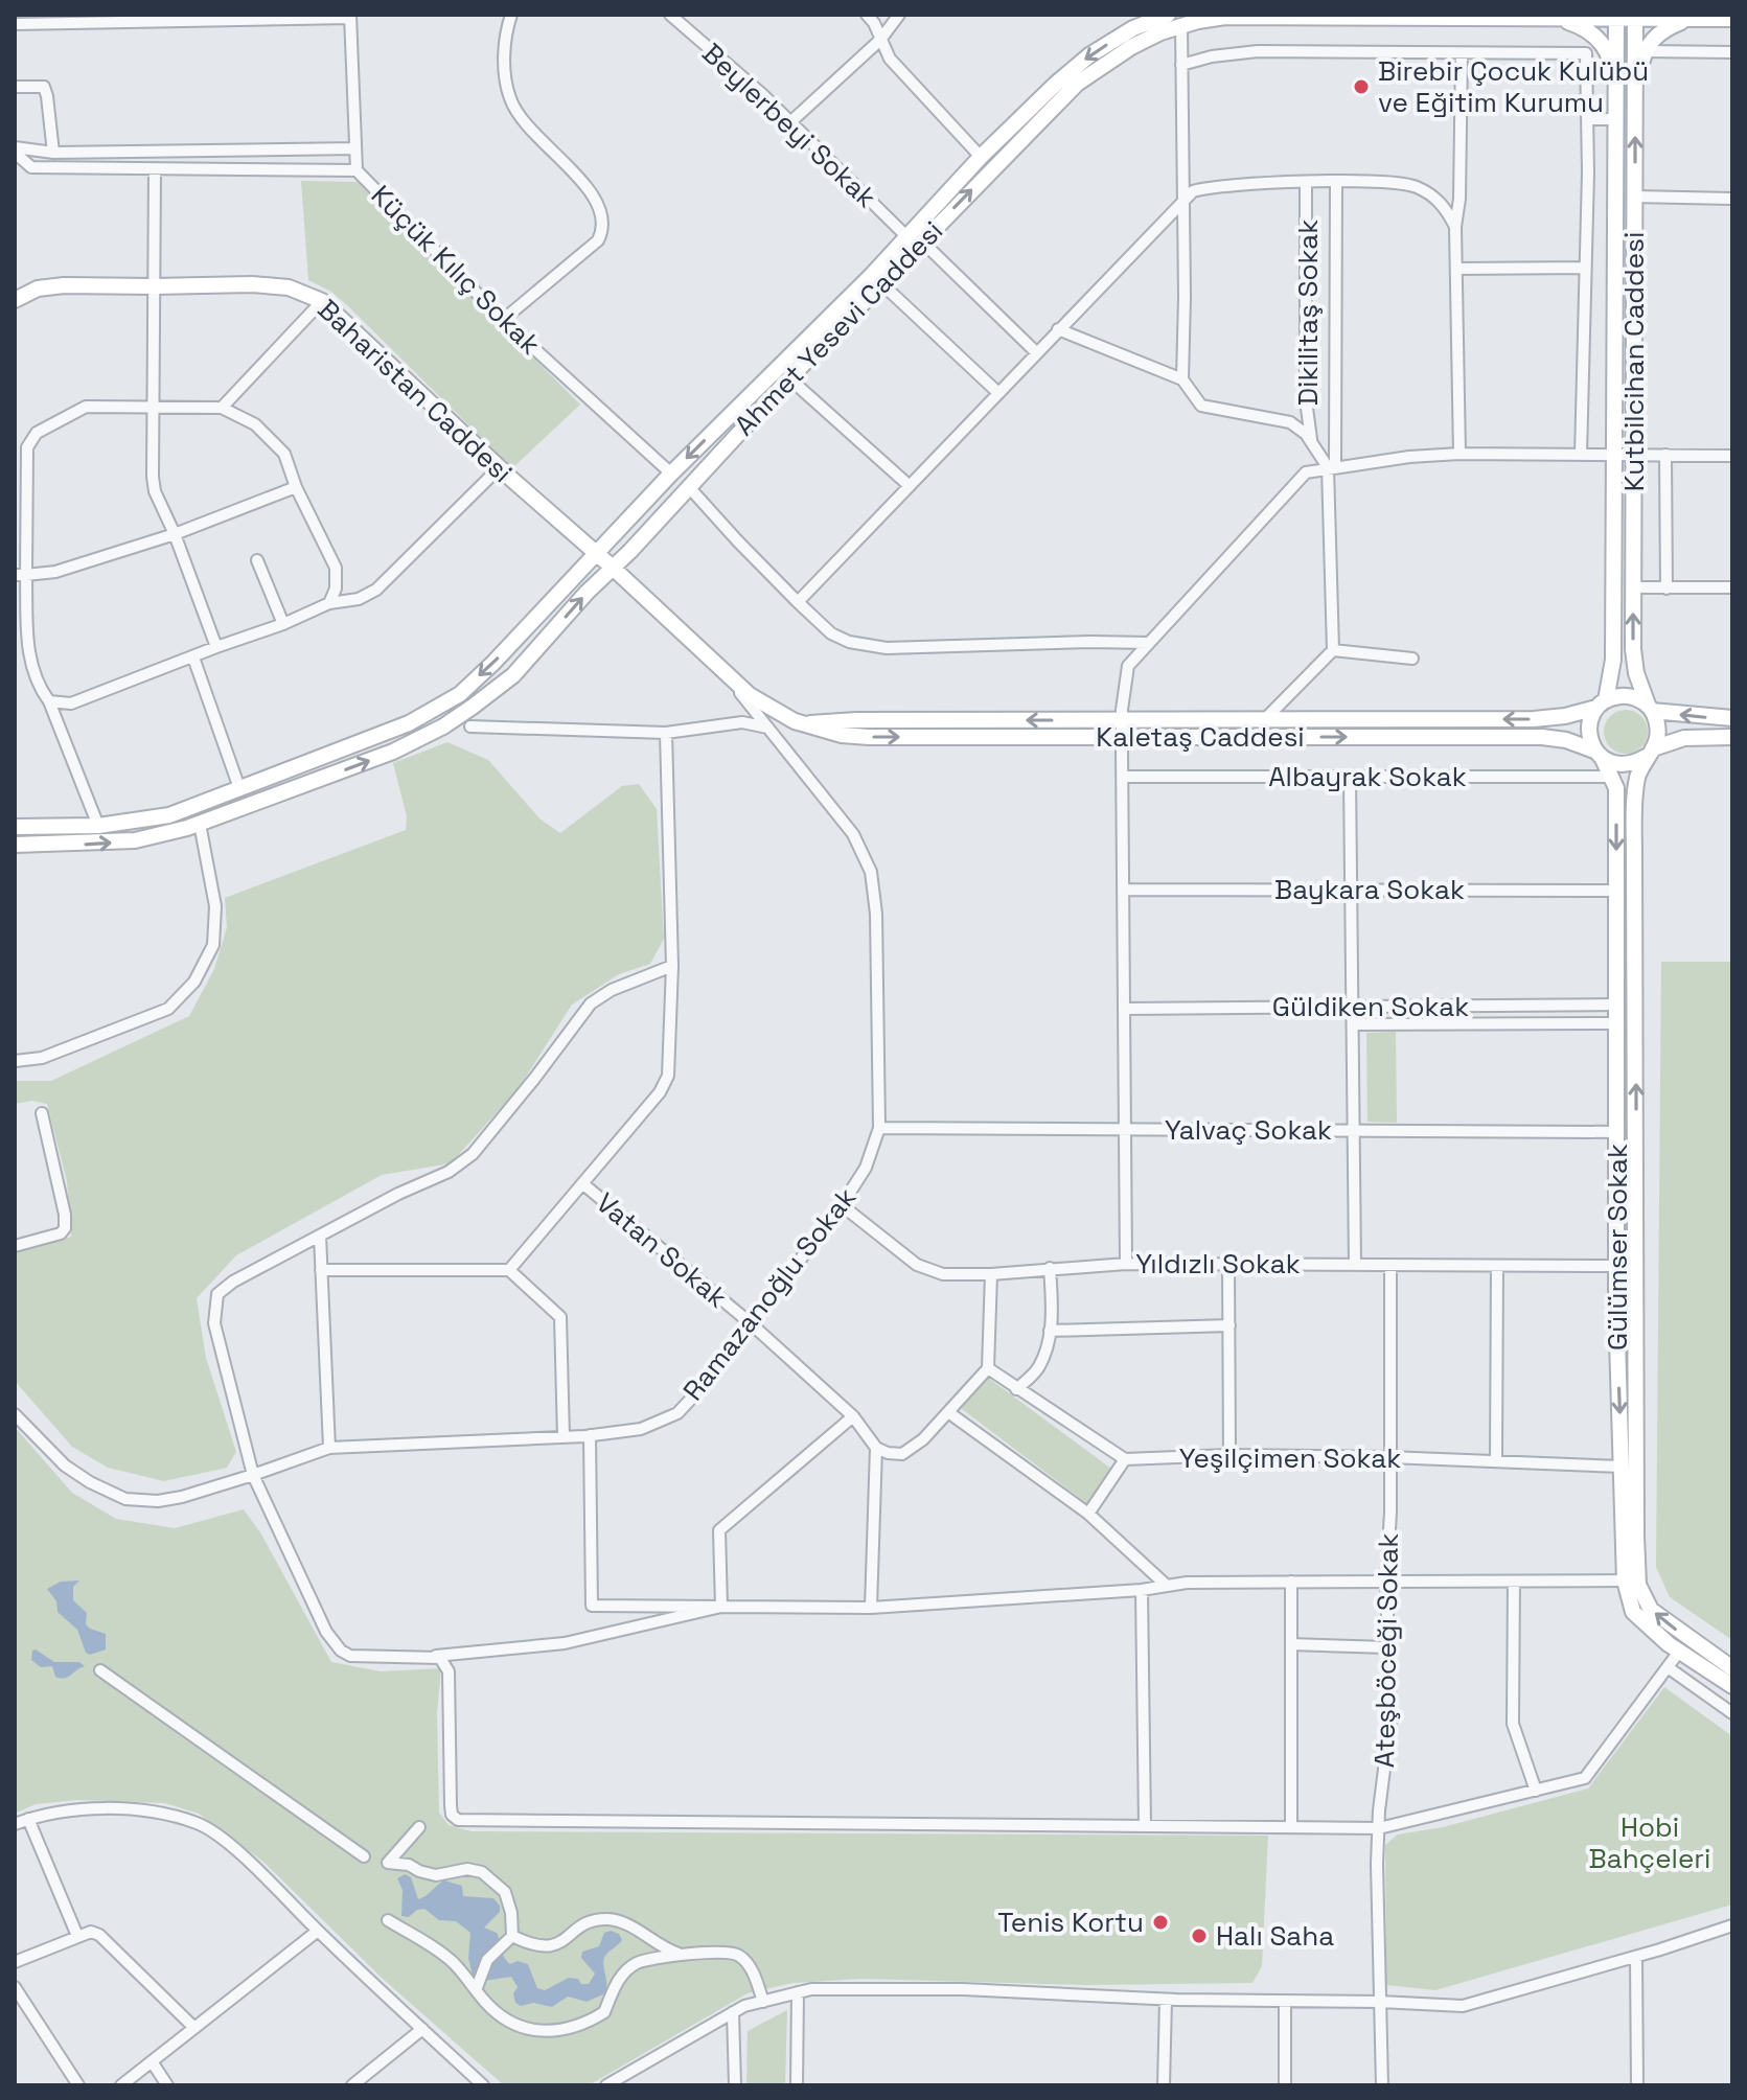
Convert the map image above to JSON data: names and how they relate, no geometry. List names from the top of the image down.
{
  "streets": {
    "street": [
      "Beylerbeyi Sokak",
      "Küçük Kılıç Sokak",
      "Dikilitaş Sokak",
      "Ahmet Yesevi Caddesi",
      "Kutbilcihan Caddesi",
      "Baharistan Caddesi",
      "Kaletaş Caddesi",
      "Albayrak Sokak",
      "Baykara Sokak",
      "Güldiken Sokak",
      "Yalvaç Sokak",
      "Gülümser Sokak",
      "Vatan Sokak",
      "Yıldızlı Sokak",
      "Ramazanoğlu Sokak",
      "Yeşilçimen Sokak",
      "Ateşböceği Sokak"
    ]
  },
  "crossings": [
    ["Beylerbeyi Sokak", "Ahmet Yesevi Caddesi"],
    ["Küçük Kılıç Sokak", "Ahmet Yesevi Caddesi"],
    ["Ahmet Yesevi Caddesi", "Kutbilcihan Caddesi"],
    ["Ahmet Yesevi Caddesi", "Baharistan Caddesi"],
    ["Ahmet Yesevi Caddesi", "Kaletaş Caddesi"],
    ["Kutbilcihan Caddesi", "Kaletaş Caddesi"],
    ["Kutbilcihan Caddesi", "Gülümser Sokak"],
    ["Baharistan Caddesi", "Kaletaş Caddesi"],
    ["Kaletaş Caddesi", "Gülümser Sokak"],
    ["Kaletaş Caddesi", "Ramazanoğlu Sokak"],
    ["Albayrak Sokak", "Gülümser Sokak"],
    ["Baykara Sokak", "Gülümser Sokak"],
    ["Güldiken Sokak", "Gülümser Sokak"],
    ["Yalvaç Sokak", "Gülümser Sokak"],
    ["Yalvaç Sokak", "Ramazanoğlu Sokak"],
    ["Gülümser Sokak", "Yıldızlı Sokak"],
    ["Gülümser Sokak", "Yeşilçimen Sokak"],
    ["Vatan Sokak", "Ramazanoğlu Sokak"],
    ["Yıldızlı Sokak", "Ramazanoğlu Sokak"],
    ["Yıldızlı Sokak", "Ateşböceği Sokak"],
    ["Yeşilçimen Sokak", "Ateşböceği Sokak"]
  ],
  "parks": ["Hobi Bahçeleri"],
  "places": ["Birebir Çocuk Kulübü ve Eğitim Kurumu", "Tenis Kortu", "Halı Saha"]
}
